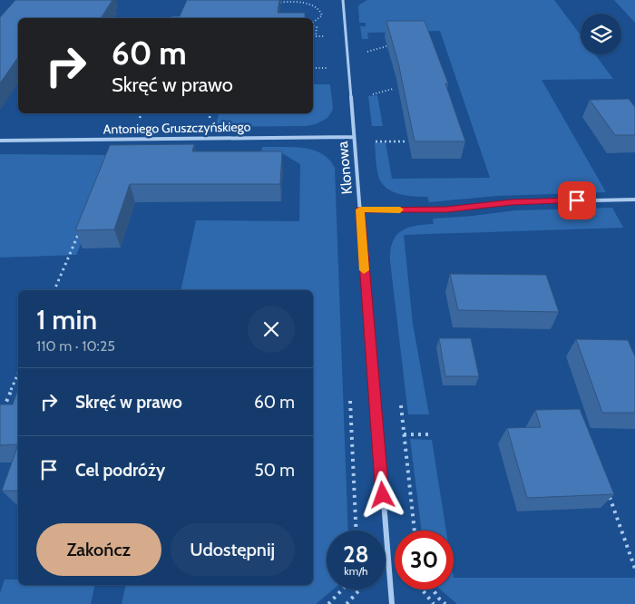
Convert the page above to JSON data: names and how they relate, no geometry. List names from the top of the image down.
{
  "streets": {
    "street": ["Antoniego Gruszczyńskiego", "Klonowa"]
  },
  "crossings": [
    ["Antoniego Gruszczyńskiego", "Klonowa"]
  ],
  "page": {
    "turn": ["60 m", "Skręć w prawo"],
    "heading": ["1 min", "110 m · 10:25"],
    "list": [
      {
        "name": "Skręć w prawo",
        "value": "60 m"
      },
      {
        "name": "Cel podróży",
        "value": "50 m"
      }
    ],
    "buttons": ["Zakończ", "Udostępnij"],
    "speed": "28 km/h",
    "limit": "30"
  }
}
